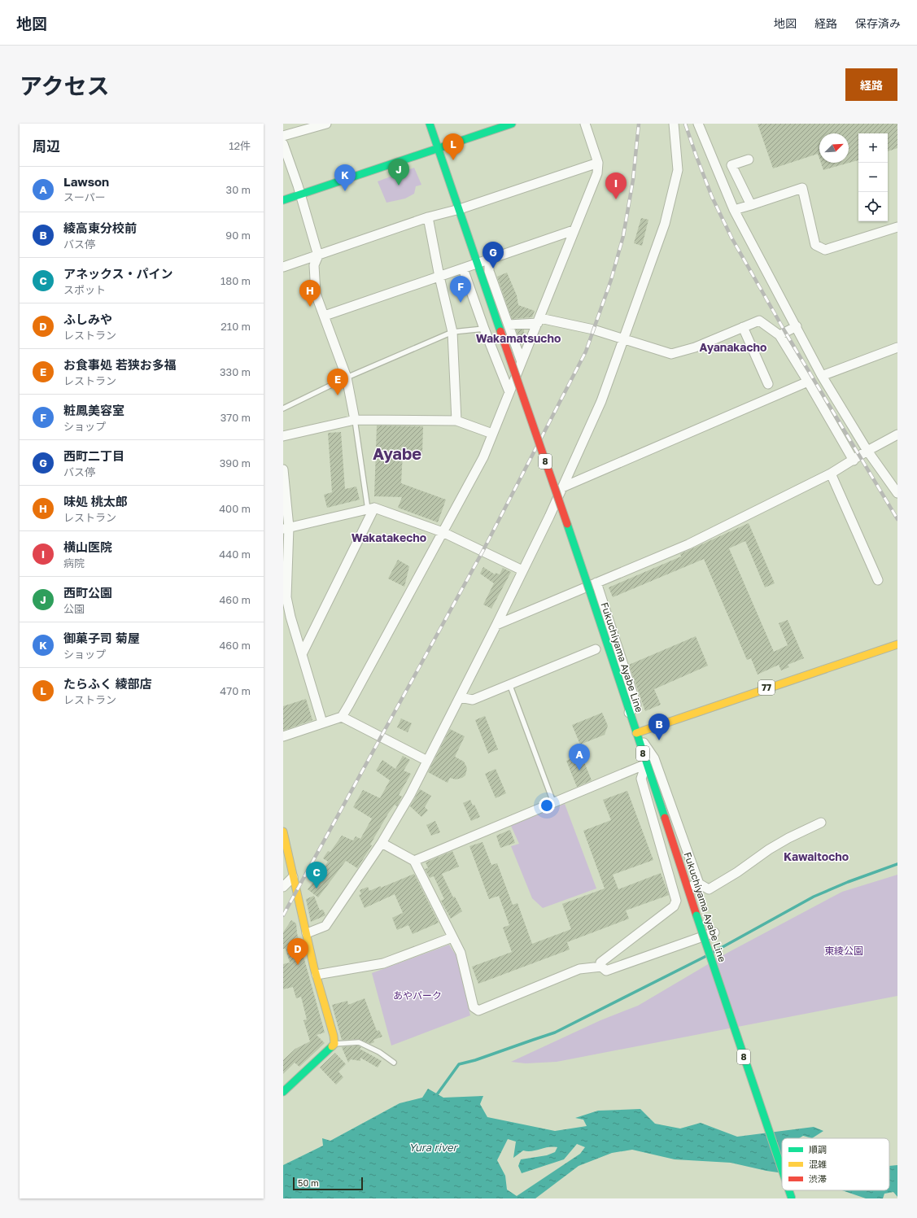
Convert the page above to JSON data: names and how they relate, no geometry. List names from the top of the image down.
{
  "streets": {
    "main road": ["8", "Fukuchiyama Ayabe Line", "77"]
  },
  "crossings": [
    ["Fukuchiyama Ayabe Line", "77"]
  ],
  "districts": [
    "Wakamatsucho",
    "Ayanakacho",
    "Ayabe",
    "Wakatakecho",
    "Kawaitocho"
  ],
  "water": ["Yura river"],
  "parks": ["東綾公園", "あやパーク"],
  "legend": ["順調", "混雑", "渋滞"],
  "scale_bar": "50 m",
  "north": "top right",
  "page": {
    "header": "地図",
    "nav": ["地図", "経路", "保存済み"],
    "title": "アクセス",
    "buttons": "経路",
    "heading": ["周辺", "12件"],
    "map_buttons": ["+", "−"],
    "pins": [
      "L",
      "J",
      "K",
      "I",
      "G",
      "F",
      "H",
      "E",
      "B",
      "A",
      "C",
      "D"
    ],
    "list": [
      {
        "mark": "A",
        "name": "Lawson",
        "note": "スーパー",
        "value": "30 m"
      },
      {
        "mark": "B",
        "name": "綾高東分校前",
        "note": "バス停",
        "value": "90 m"
      },
      {
        "mark": "C",
        "name": "アネックス・パイン",
        "note": "スポット",
        "value": "180 m"
      },
      {
        "mark": "D",
        "name": "ふしみや",
        "note": "レストラン",
        "value": "210 m"
      },
      {
        "mark": "E",
        "name": "お食事処 若狭お多福",
        "note": "レストラン",
        "value": "330 m"
      },
      {
        "mark": "F",
        "name": "粧鳳美容室",
        "note": "ショップ",
        "value": "370 m"
      },
      {
        "mark": "G",
        "name": "西町二丁目",
        "note": "バス停",
        "value": "390 m"
      },
      {
        "mark": "H",
        "name": "味処 桃太郎",
        "note": "レストラン",
        "value": "400 m"
      },
      {
        "mark": "I",
        "name": "横山医院",
        "note": "病院",
        "value": "440 m"
      },
      {
        "mark": "J",
        "name": "西町公園",
        "note": "公園",
        "value": "460 m"
      },
      {
        "mark": "K",
        "name": "御菓子司 菊屋",
        "note": "ショップ",
        "value": "460 m"
      },
      {
        "mark": "L",
        "name": "たらふく 綾部店",
        "note": "レストラン",
        "value": "470 m"
      }
    ],
    "scale": "50 m"
  }
}
